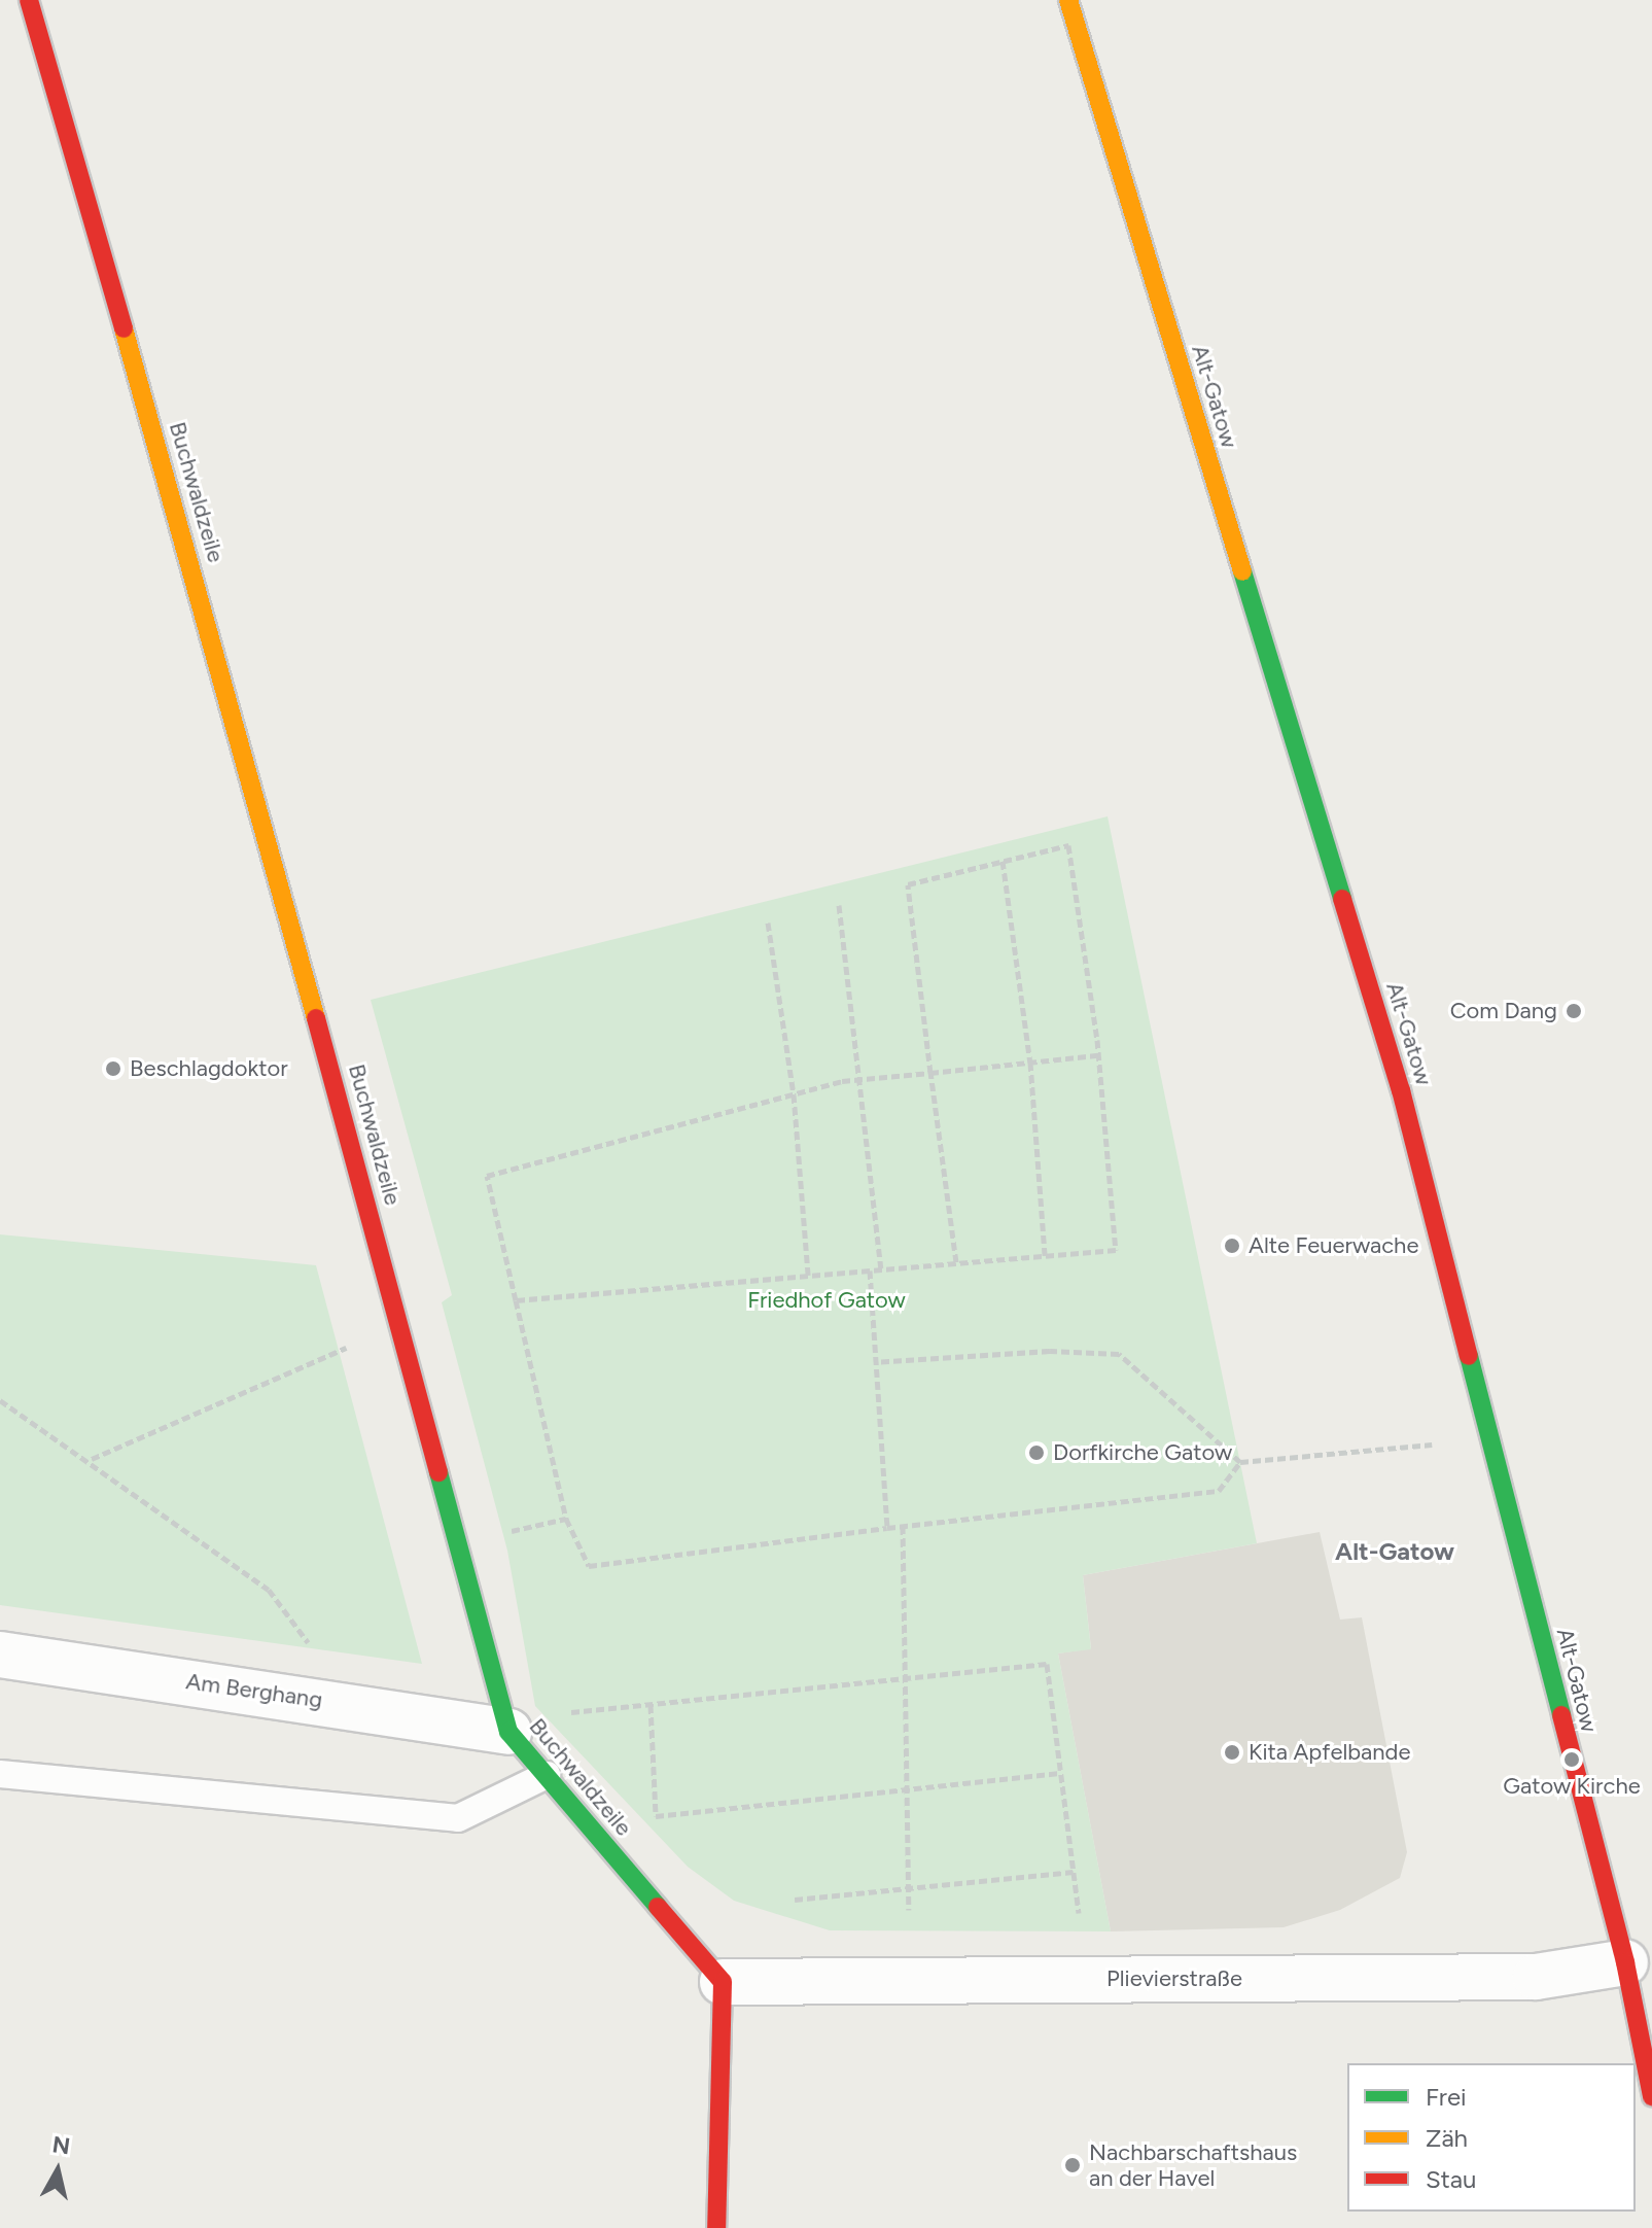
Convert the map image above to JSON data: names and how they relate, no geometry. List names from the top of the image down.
{
  "streets": {
    "street": [
      "Alt-Gatow",
      "Buchwaldzeile",
      "Am Berghang",
      "Plievierstraße"
    ]
  },
  "crossings": [
    ["Alt-Gatow", "Plievierstraße"],
    ["Buchwaldzeile", "Am Berghang"],
    ["Buchwaldzeile", "Plievierstraße"]
  ],
  "districts": ["Alt-Gatow"],
  "parks": ["Friedhof Gatow"],
  "places": [
    "Com Dang",
    "Beschlagdoktor",
    "Alte Feuerwache",
    "Dorfkirche Gatow",
    "Kita Apfelbande",
    "Gatow Kirche",
    "Nachbarschaftshaus an der Havel"
  ],
  "legend": ["Frei", "Zäh", "Stau"],
  "north": "top"
}
